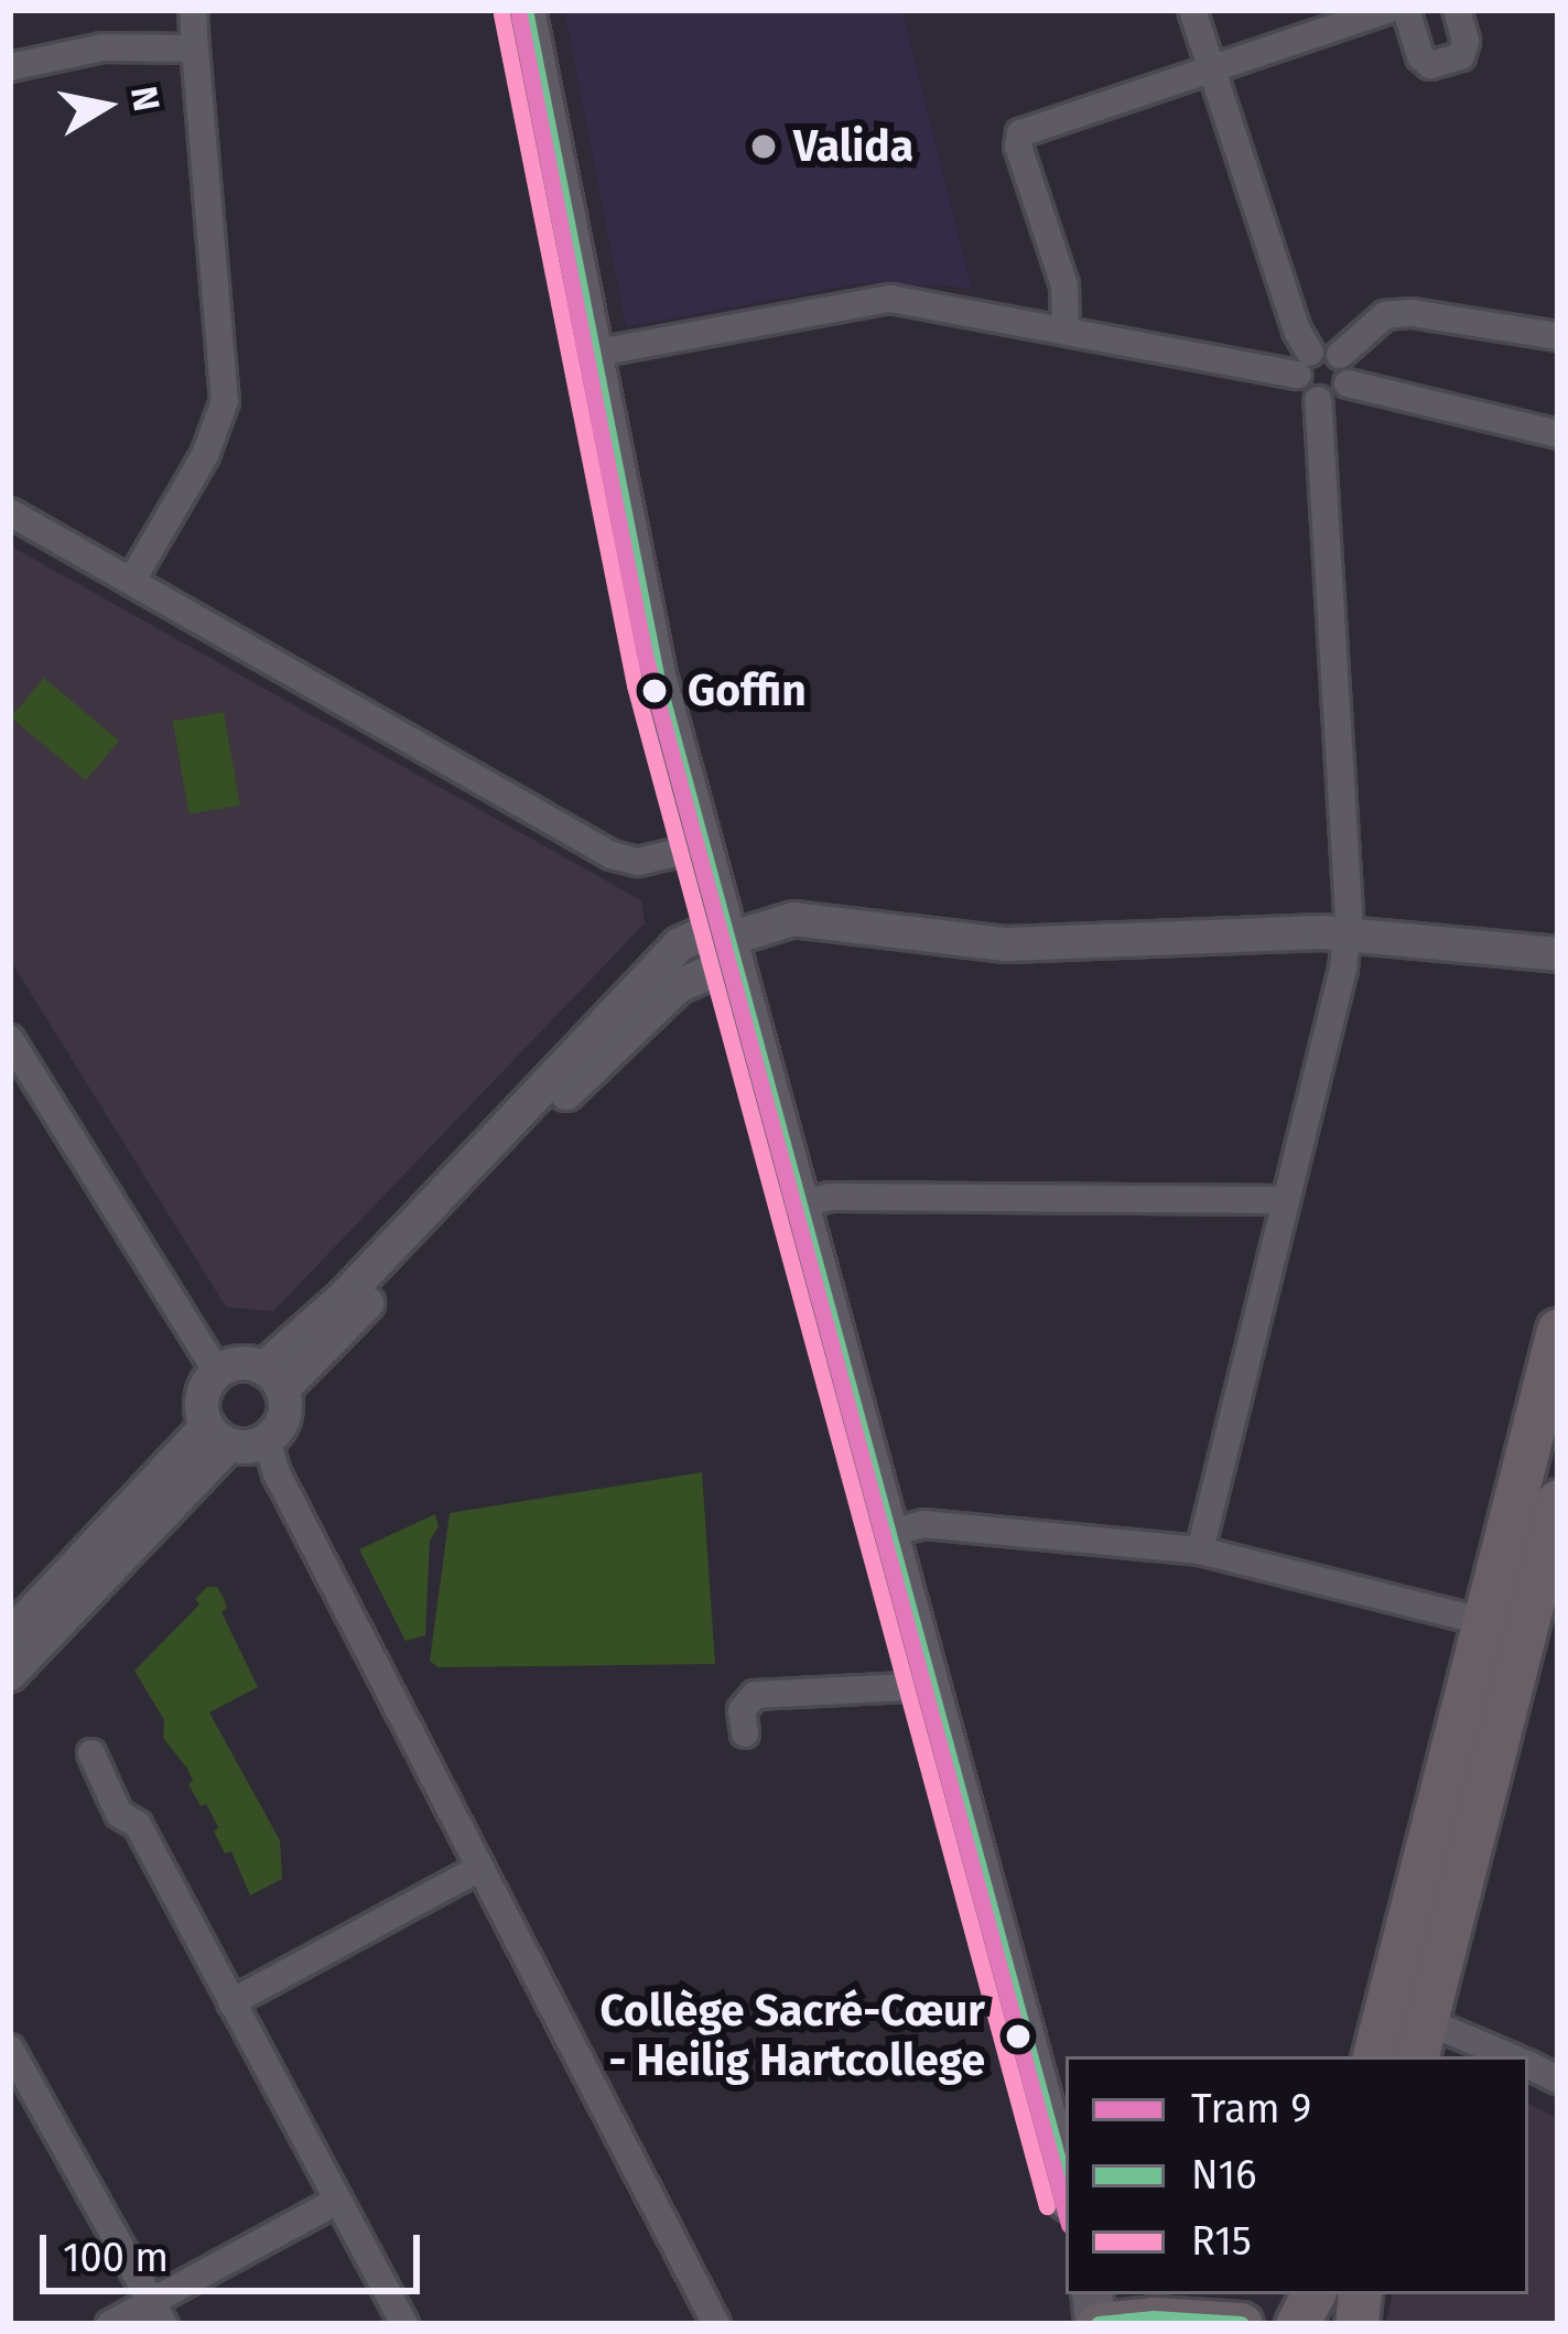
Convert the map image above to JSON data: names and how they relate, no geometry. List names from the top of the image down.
{
  "places": ["Valida", "Goffin", "Collège Sacré-Cœur - Heilig Hartcollege"],
  "lines": ["tram line 9", "transit line N16", "transit line R15"],
  "legend": ["Tram 9", "N16", "R15"],
  "scale_bar": "100 m",
  "north": "right"
}
